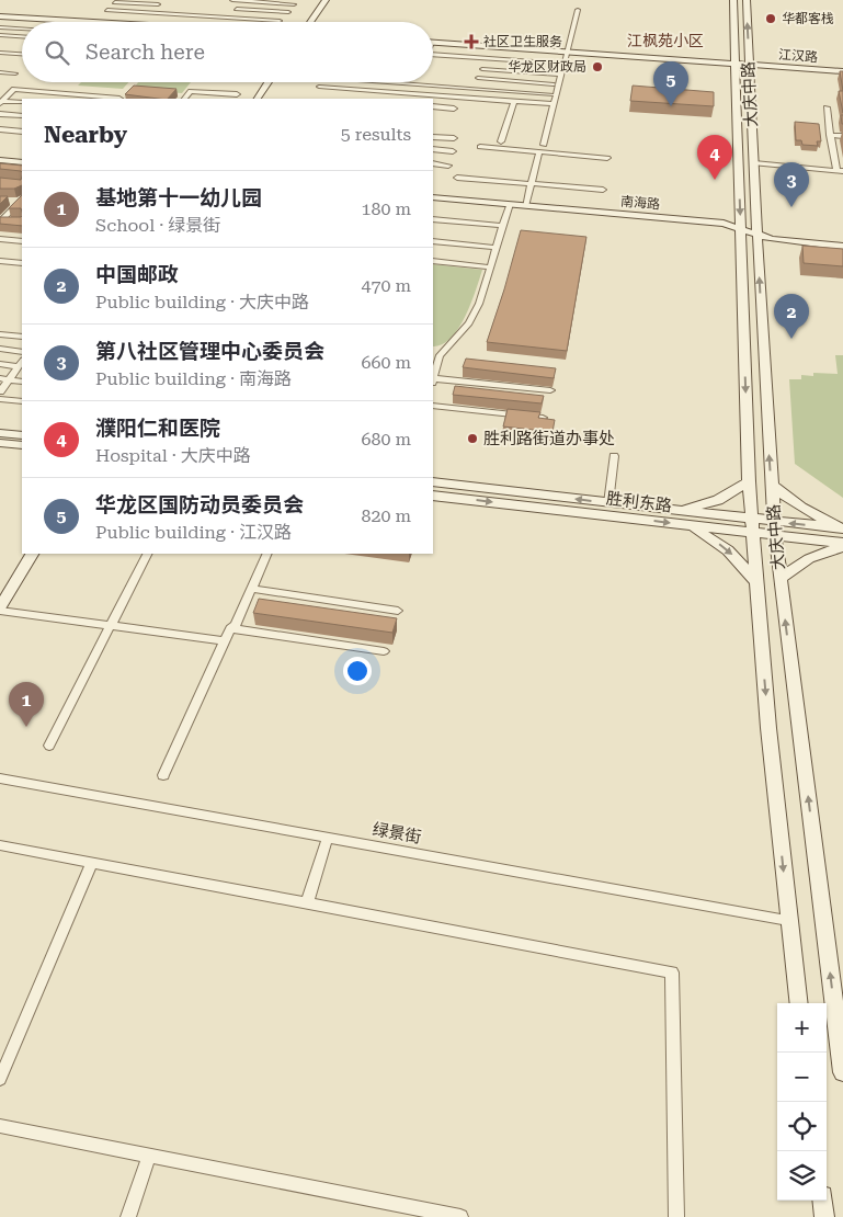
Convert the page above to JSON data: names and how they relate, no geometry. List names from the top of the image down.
{
  "streets": {
    "main road": [
      "江汉路",
      "大庆中路",
      "南海路",
      "胜利东路"
    ],
    "street": ["绿景街"]
  },
  "crossings": [
    ["江汉路", "大庆中路"],
    ["大庆中路", "南海路"],
    ["大庆中路", "胜利东路"],
    ["大庆中路", "绿景街"]
  ],
  "districts": ["江枫苑小区"],
  "places": {
    "other": ["华都客栈", "华龙区财政局", "胜利路街道办事处"],
    "health": ["社区卫生服务"]
  },
  "page": {
    "search": "Search here",
    "pins": [
      "5",
      "4",
      "3",
      "2",
      "1"
    ],
    "heading": ["Nearby", "5 results"],
    "list": [
      {
        "mark": "1",
        "name": "基地第十一幼儿园",
        "note": "School · 绿景街",
        "value": "180 m"
      },
      {
        "mark": "2",
        "name": "中国邮政",
        "note": "Public building · 大庆中路",
        "value": "470 m"
      },
      {
        "mark": "3",
        "name": "第八社区管理中心委员会",
        "note": "Public building · 南海路",
        "value": "660 m"
      },
      {
        "mark": "4",
        "name": "濮阳仁和医院",
        "note": "Hospital · 大庆中路",
        "value": "680 m"
      },
      {
        "mark": "5",
        "name": "华龙区国防动员委员会",
        "note": "Public building · 江汉路",
        "value": "820 m"
      }
    ],
    "map_buttons": ["+", "−"]
  }
}
